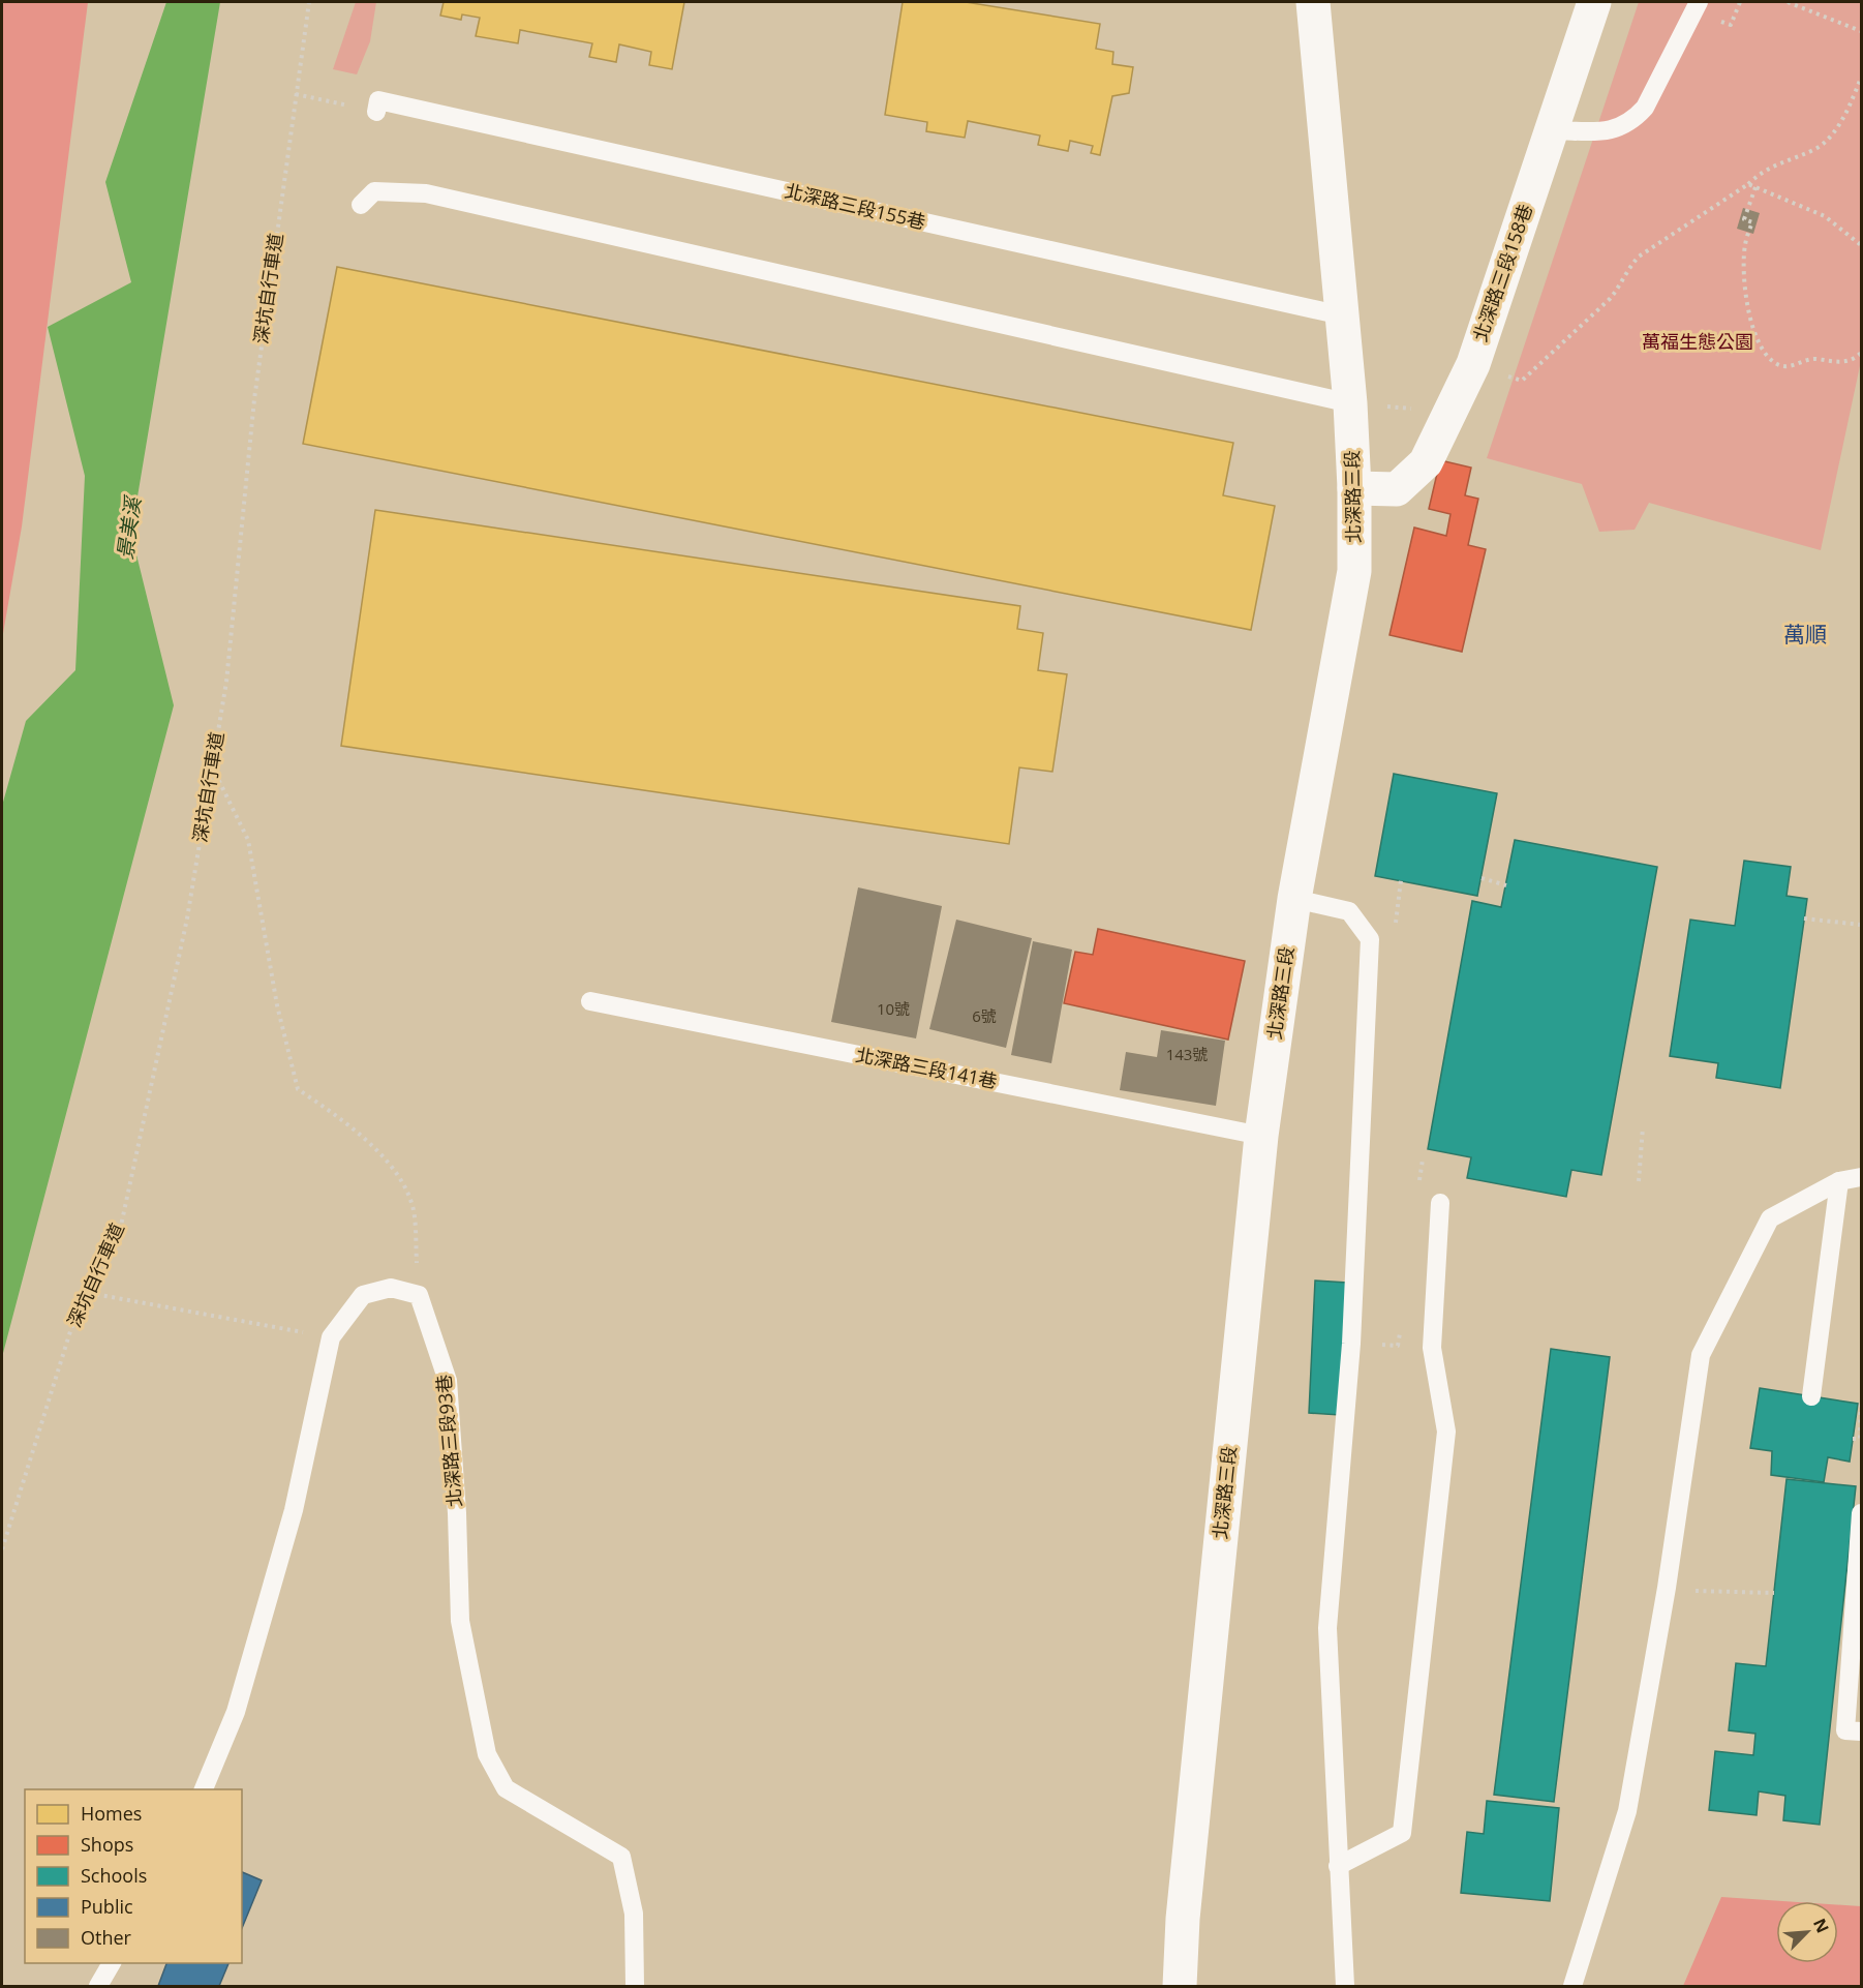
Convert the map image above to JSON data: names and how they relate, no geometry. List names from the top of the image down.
{
  "streets": {
    "main road": ["北深路三段158巷", "北深路三段"],
    "lane": ["北深路三段155巷", "北深路三段141巷", "北深路三段93巷"],
    "path": ["深坑自行車道"]
  },
  "crossings": [
    ["北深路三段155巷", "北深路三段"],
    ["北深路三段158巷", "北深路三段"],
    ["北深路三段", "北深路三段141巷"]
  ],
  "districts": ["萬順"],
  "water": ["景美溪"],
  "parks": ["萬福生態公園"],
  "house_numbers": ["10號", "6號", "143號"],
  "legend": [
    "Homes",
    "Shops",
    "Schools",
    "Public",
    "Other"
  ],
  "north": "top right"
}
